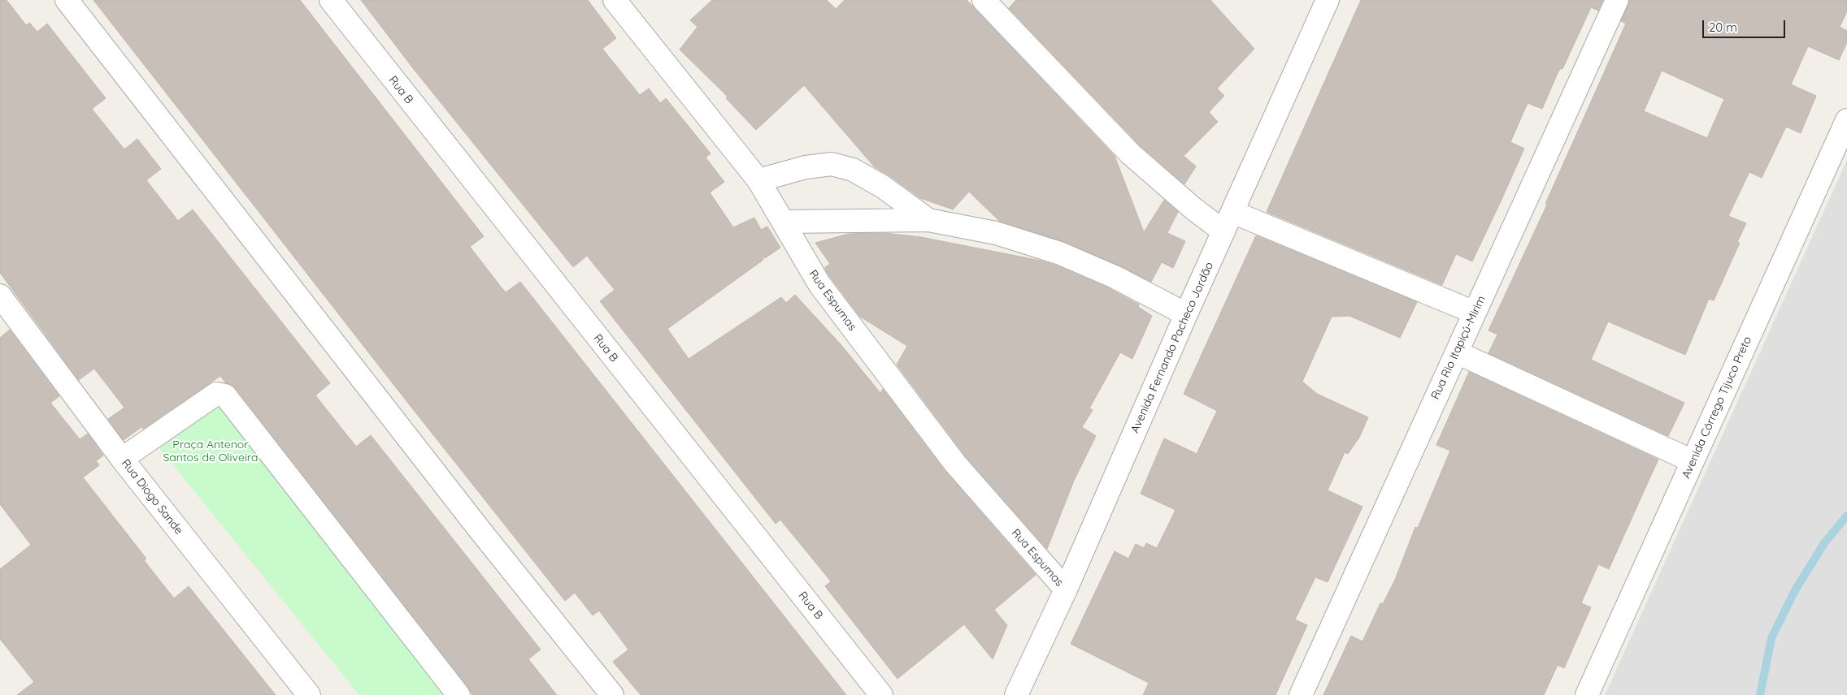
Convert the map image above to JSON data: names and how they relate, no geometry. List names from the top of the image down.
{
  "streets": {
    "street": [
      "Rua B",
      "Rua Espumas",
      "Avenida Fernando Pacheco Jordão",
      "Rua Rio Itapiçú-Mirim",
      "Avenida Córrego Tijuco Preto",
      "Rua Diogo Sande"
    ]
  },
  "crossings": [
    ["Rua Espumas", "Avenida Fernando Pacheco Jordão"]
  ],
  "parks": ["Praça Antenor Santos de Oliveira"],
  "scale_bar": "20 m"
}
